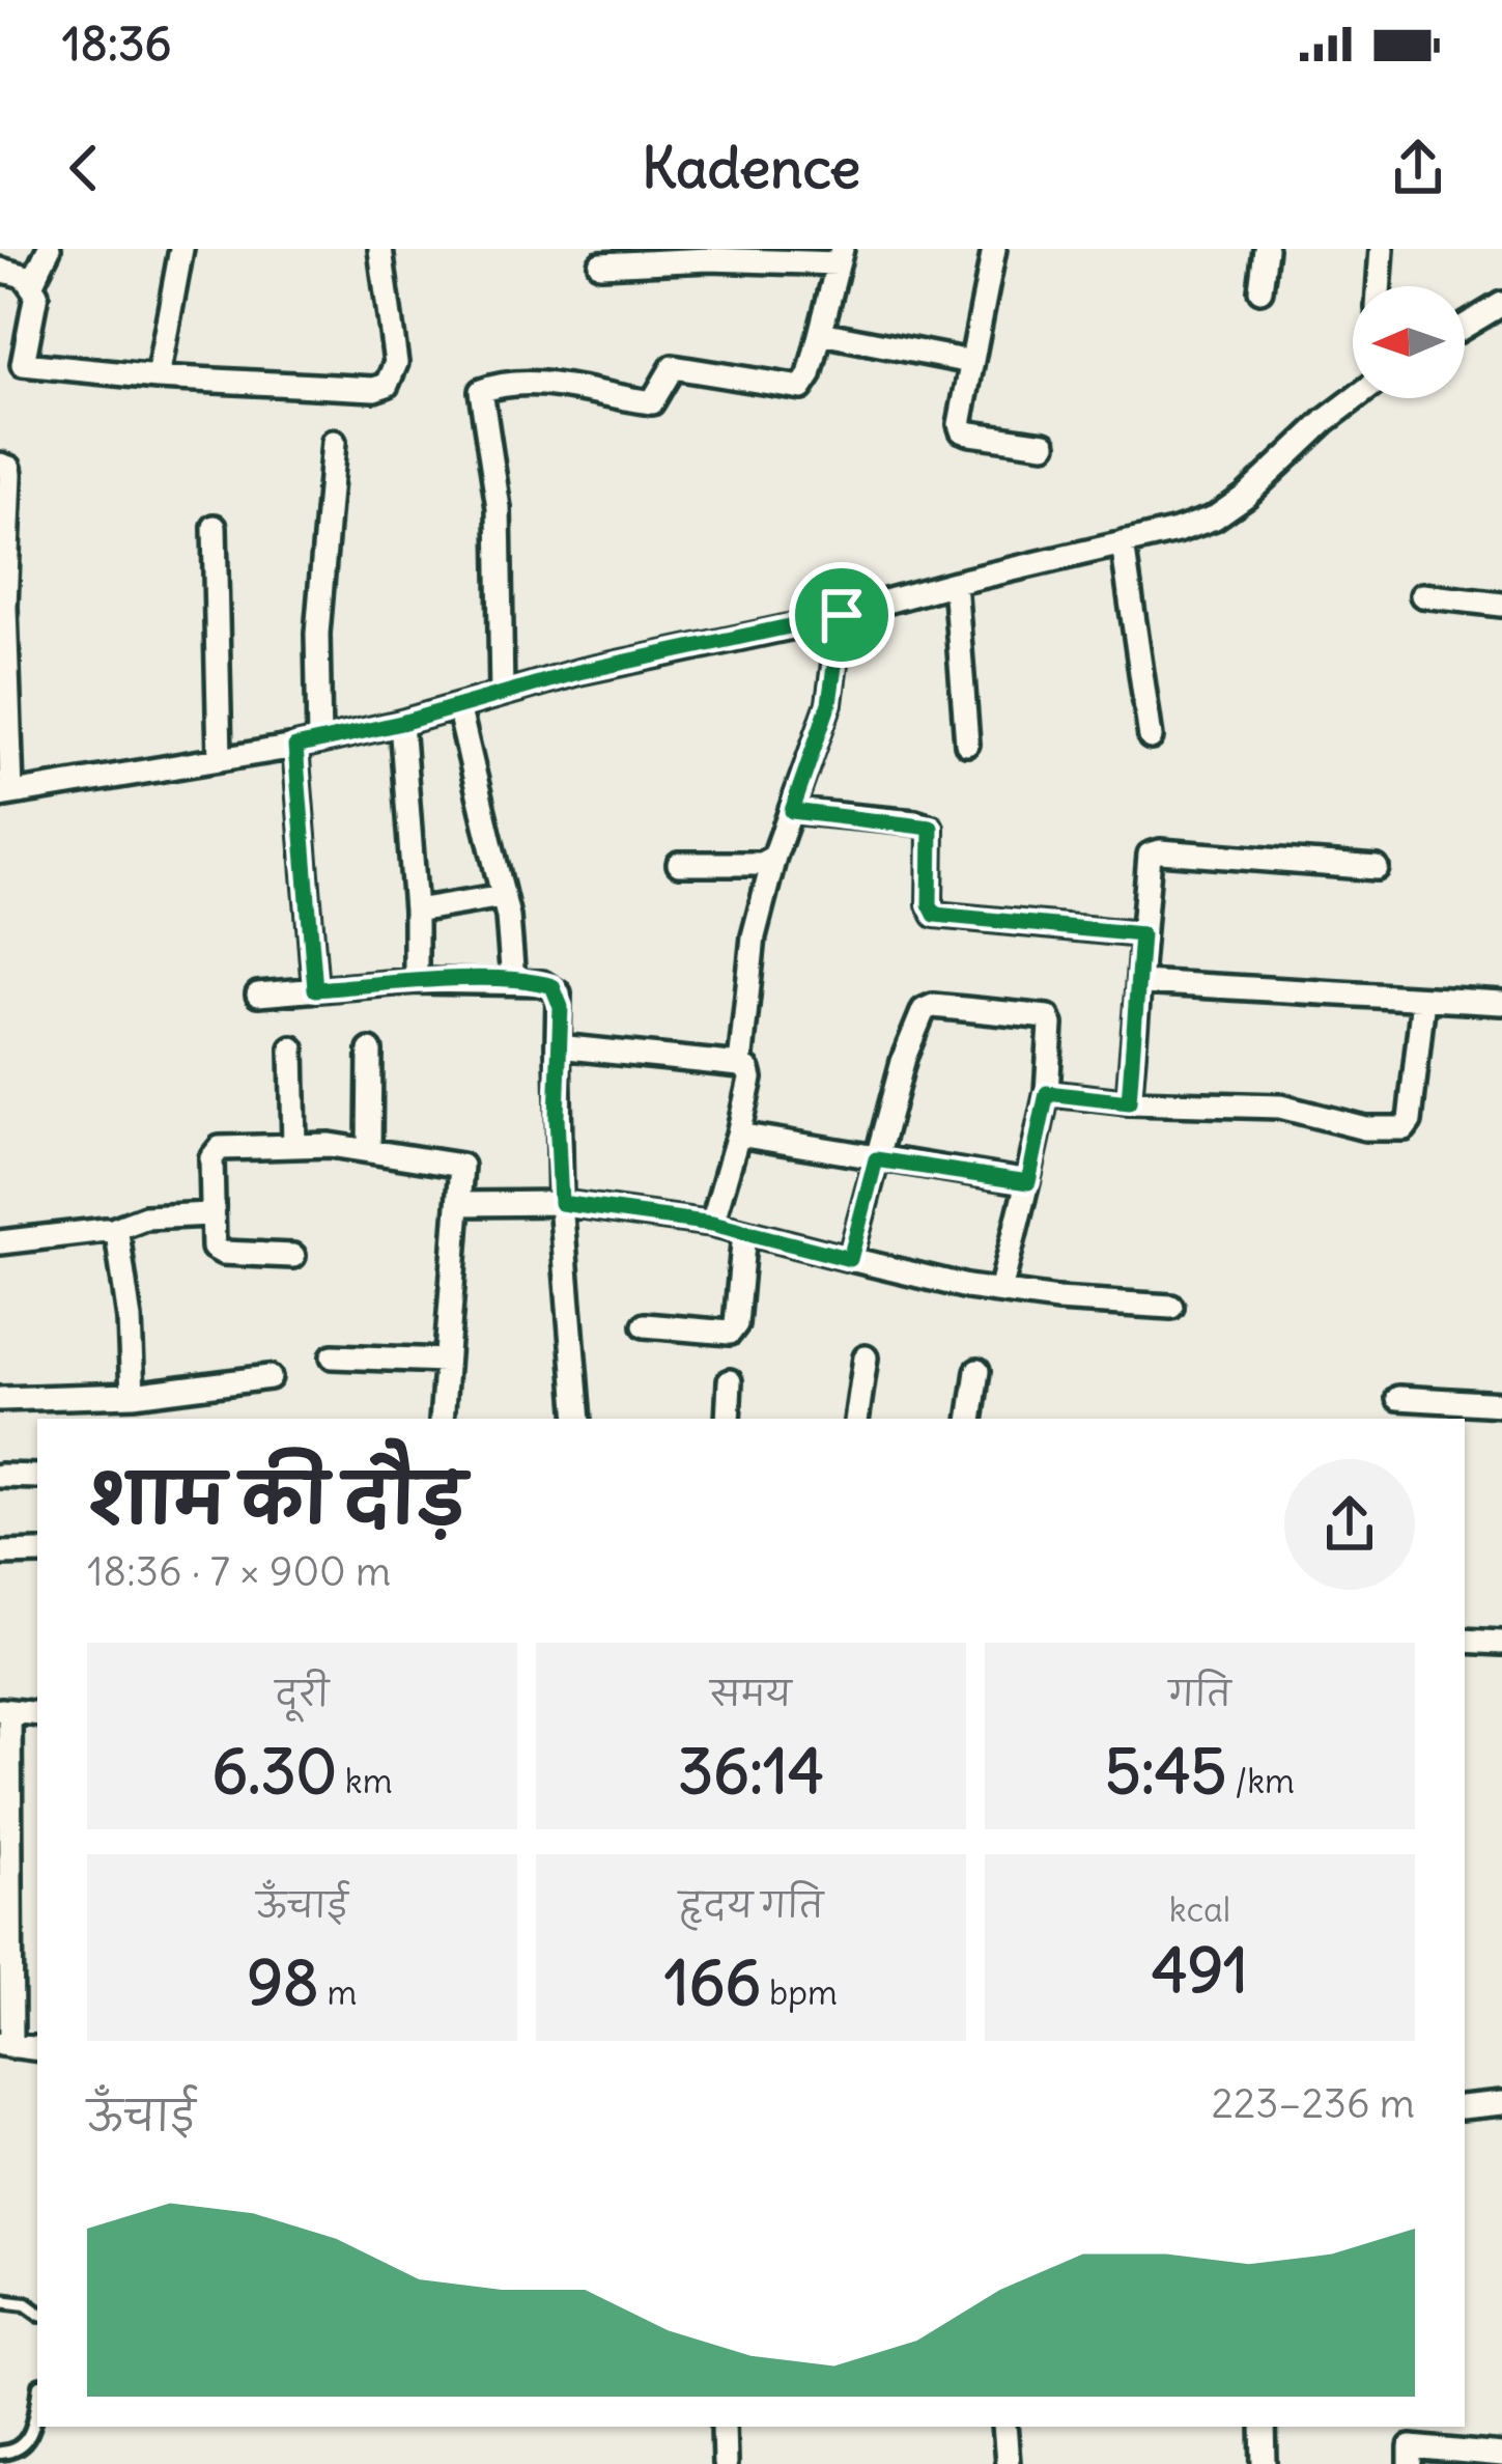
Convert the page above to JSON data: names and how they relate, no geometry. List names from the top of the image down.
{
  "north": "left",
  "page": {
    "status": "18:36",
    "header": "Kadence",
    "heading": ["शाम की दौड़", "18:36 · 7 × 900 m"],
    "stats": [
      ["दूरी", "6.30 km"],
      ["समय", "36:14"],
      ["गति", "5:45 /km"],
      ["ऊँचाई", "98 m"],
      ["हृदय गति", "166 bpm"],
      ["kcal", "491"]
    ],
    "chart": ["ऊँचाई", "223–236 m"]
  }
}
